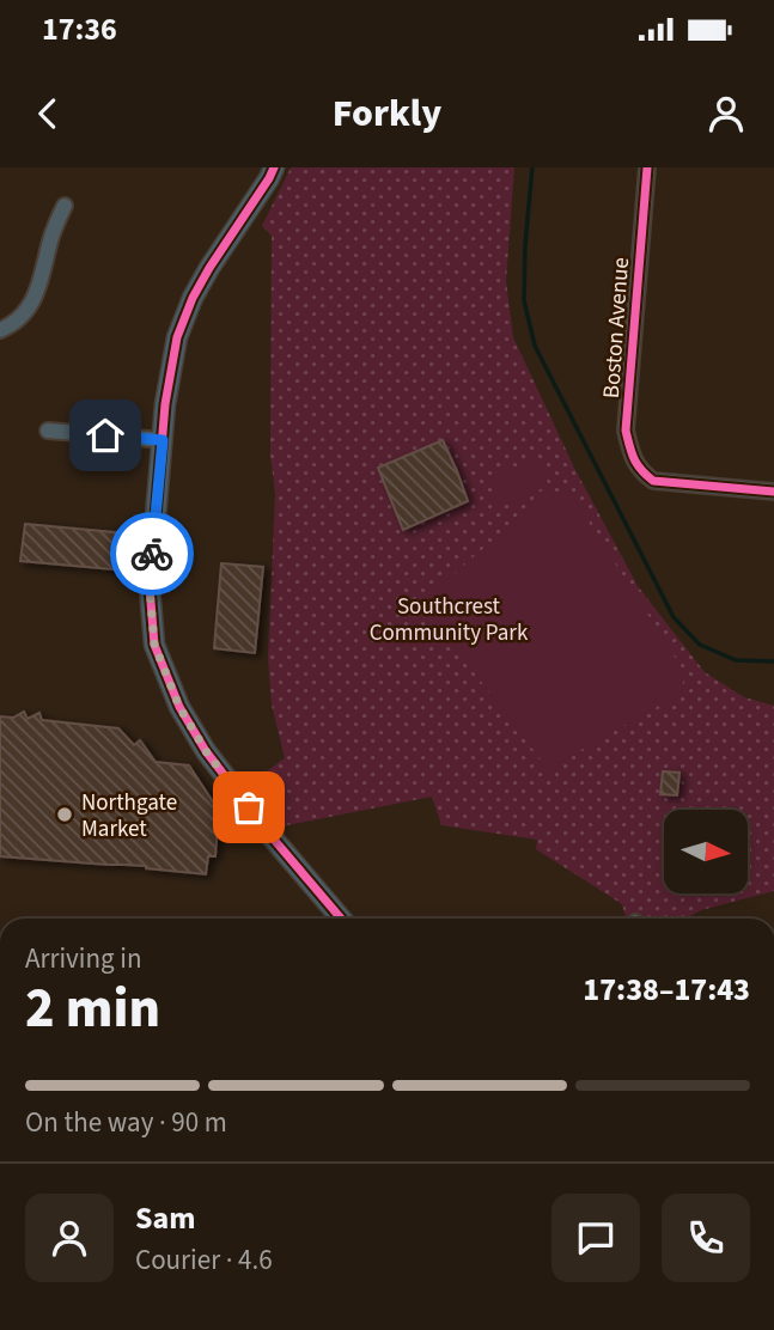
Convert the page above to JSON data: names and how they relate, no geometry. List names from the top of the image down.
{
  "streets": {
    "street": ["Boston Avenue"]
  },
  "parks": ["Southcrest Community Park"],
  "places": ["Northgate Market"],
  "north": "right",
  "page": {
    "status": "17:36",
    "header": "Forkly",
    "heading": ["2 min", "Arriving in", "17:38–17:43"],
    "panel": ["Sam", "Courier · 4.6"],
    "bar": "On the way · 90 m"
  }
}
